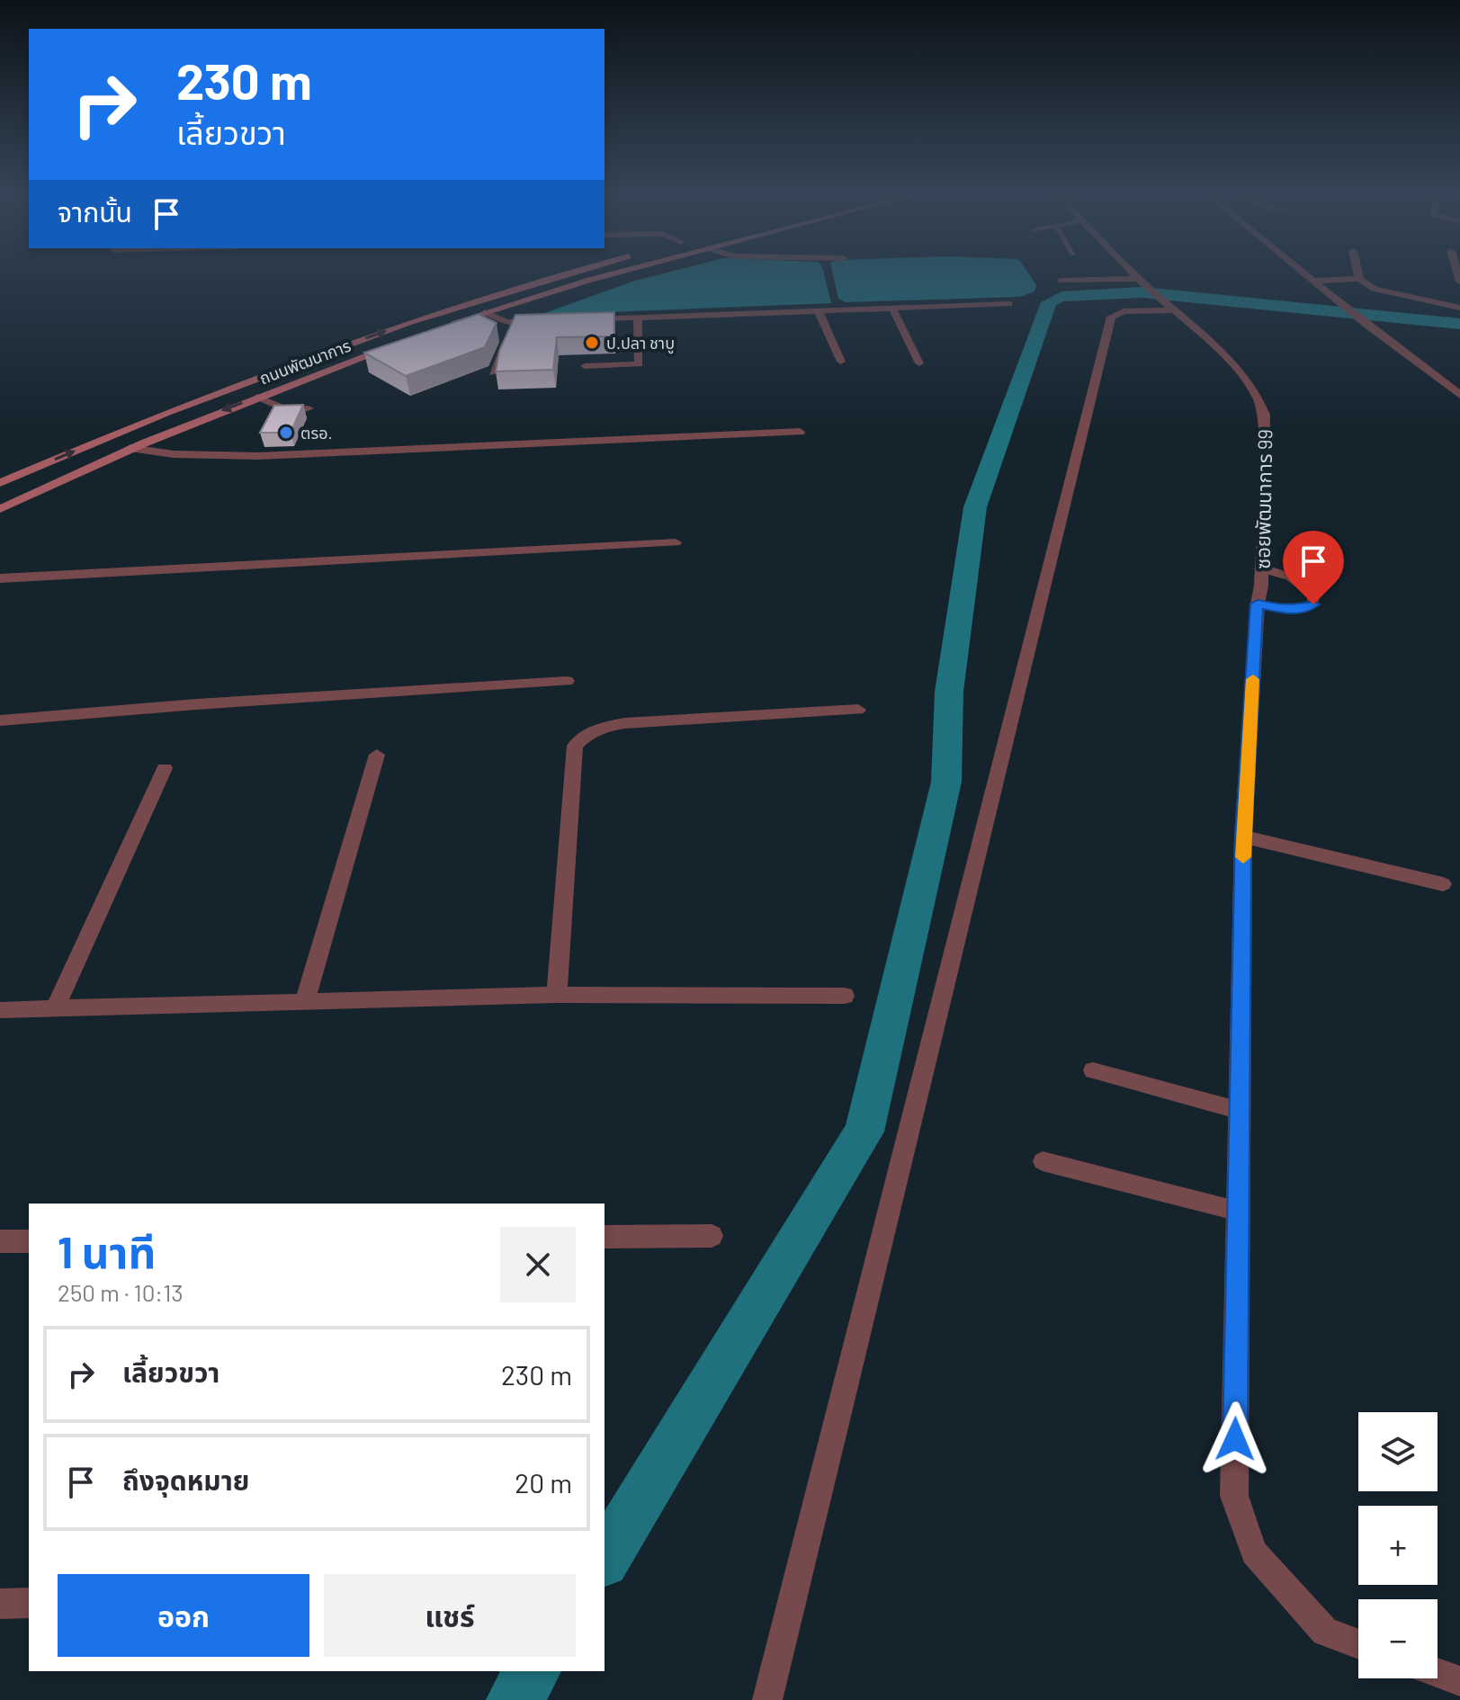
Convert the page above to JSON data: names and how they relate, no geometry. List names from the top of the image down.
{
  "streets": {
    "main road": ["ถนนพัฒนาการ"],
    "street": ["ซอยพัฒนาการ 99"]
  },
  "places": ["ป.ปลา ชาบู", "ตรอ."],
  "page": {
    "turn": ["230 m", "เลี้ยวขวา"],
    "then": "จากนั้น",
    "heading": ["1 นาที", "250 m · 10:13"],
    "list": [
      {
        "name": "เลี้ยวขวา",
        "value": "230 m"
      },
      {
        "name": "ถึงจุดหมาย",
        "value": "20 m"
      }
    ],
    "map_buttons": ["+", "−"],
    "buttons": ["ออก", "แชร์"]
  }
}
